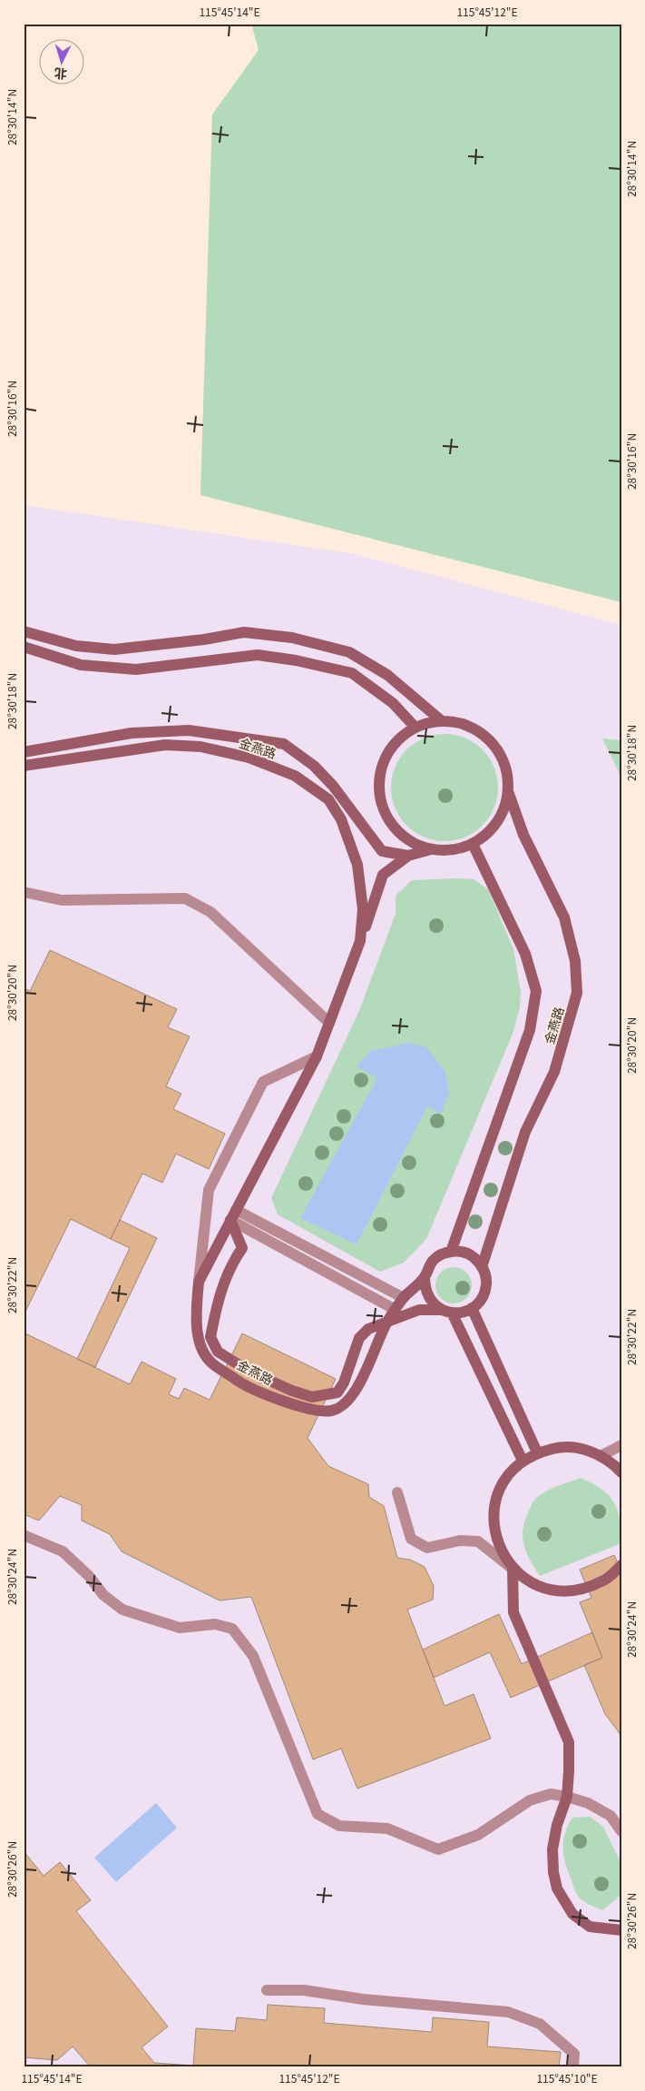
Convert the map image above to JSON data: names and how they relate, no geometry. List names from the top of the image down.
{
  "streets": {
    "street": ["金燕路"]
  },
  "north": "bottom",
  "coordinates": [
    "115°45'14\"E",
    "115°45'12\"E",
    "28°30'14\"N",
    "28°30'16\"N",
    "28°30'18\"N",
    "28°30'20\"N",
    "28°30'22\"N",
    "28°30'24\"N",
    "28°30'26\"N",
    "115°45'10\"E"
  ]
}
